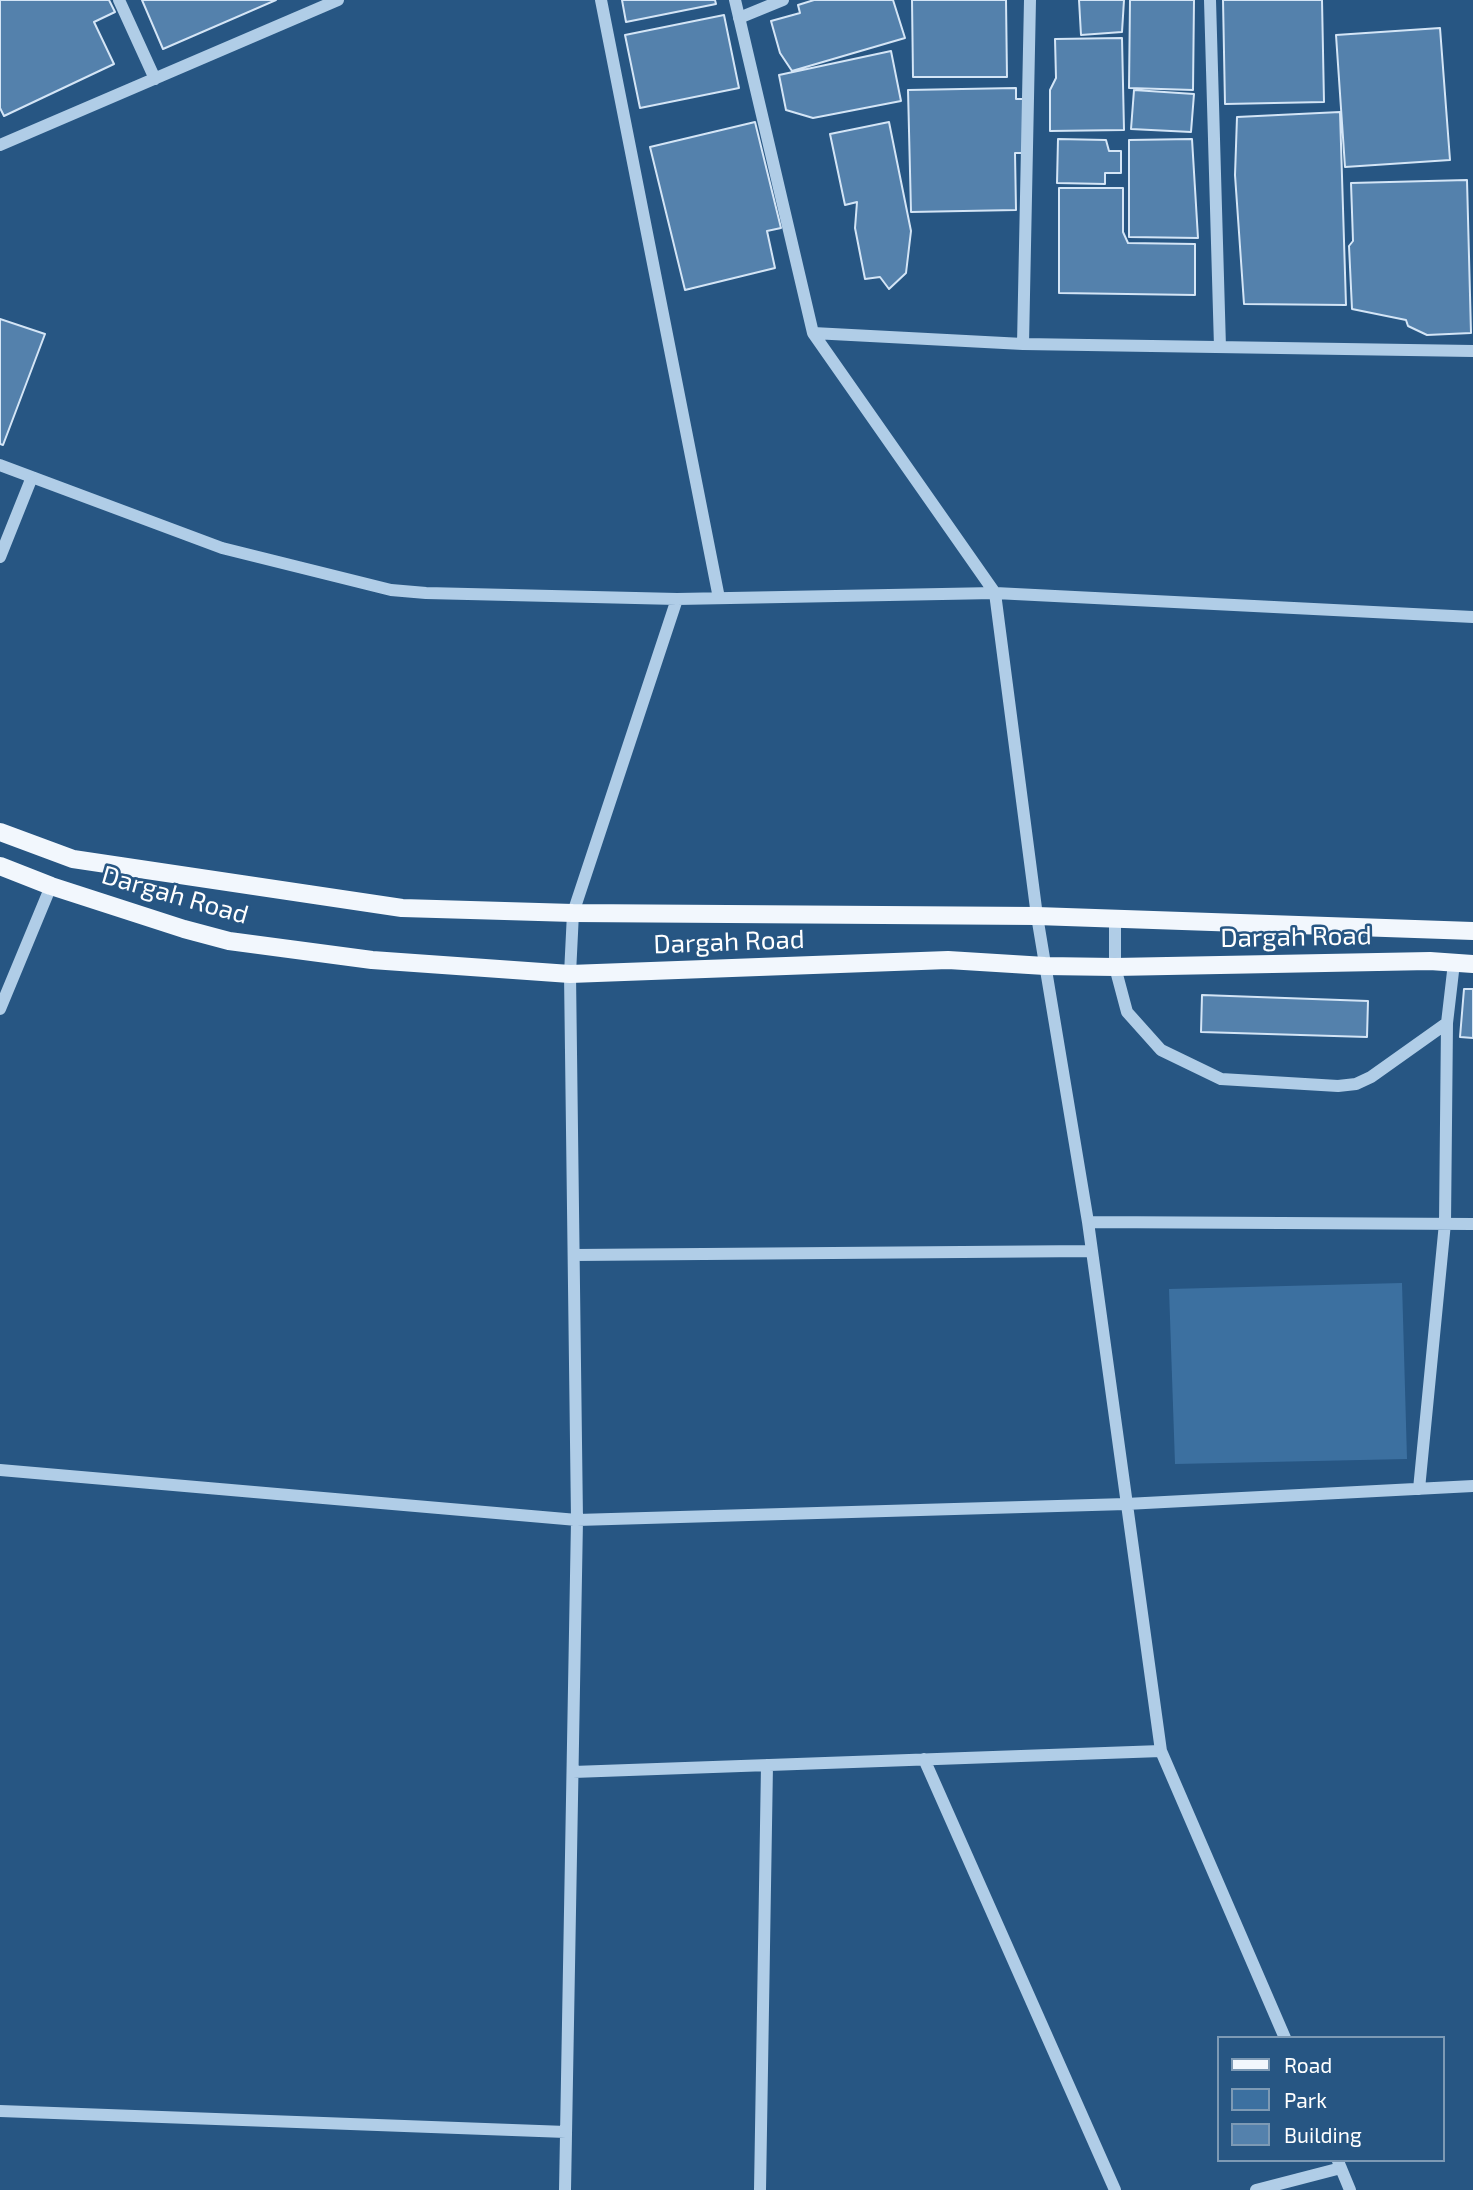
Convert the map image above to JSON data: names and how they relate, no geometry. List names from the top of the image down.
{
  "streets": {
    "main road": ["Dargah Road"]
  },
  "legend": ["Road", "Park", "Building"]
}
